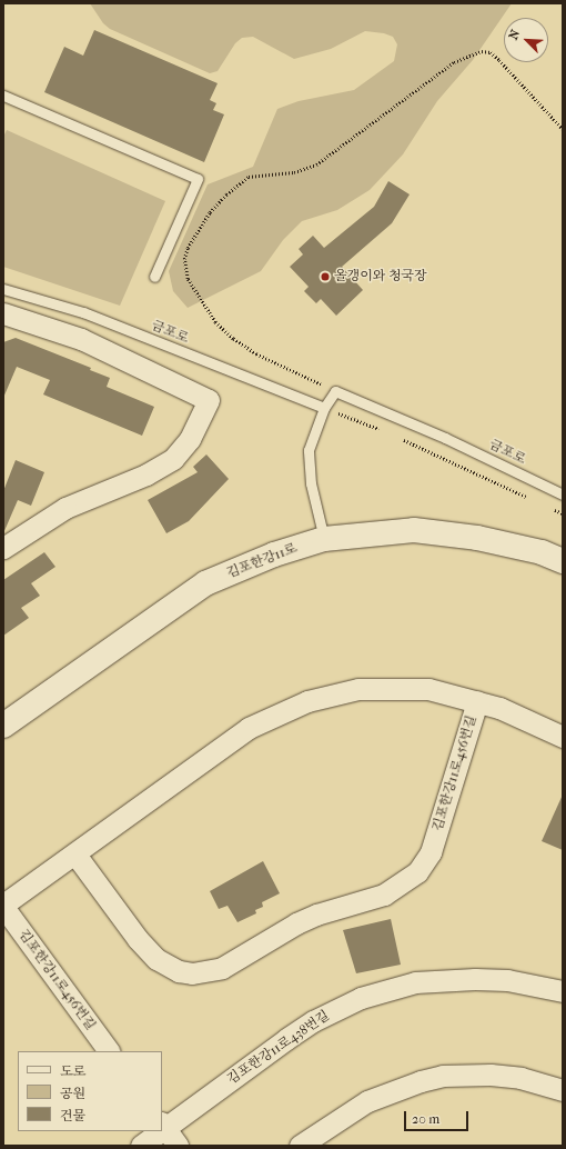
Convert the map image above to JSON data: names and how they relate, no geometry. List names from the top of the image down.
{
  "streets": {
    "main road": ["김포한강11로"],
    "street": ["김포한강11로456번길", "김포한강11로438번길"],
    "lane": ["금포로"]
  },
  "places": ["올갱이와 청국장"],
  "legend": ["도로", "공원", "건물"],
  "scale_bar": "20 m",
  "north": "top left"
}
